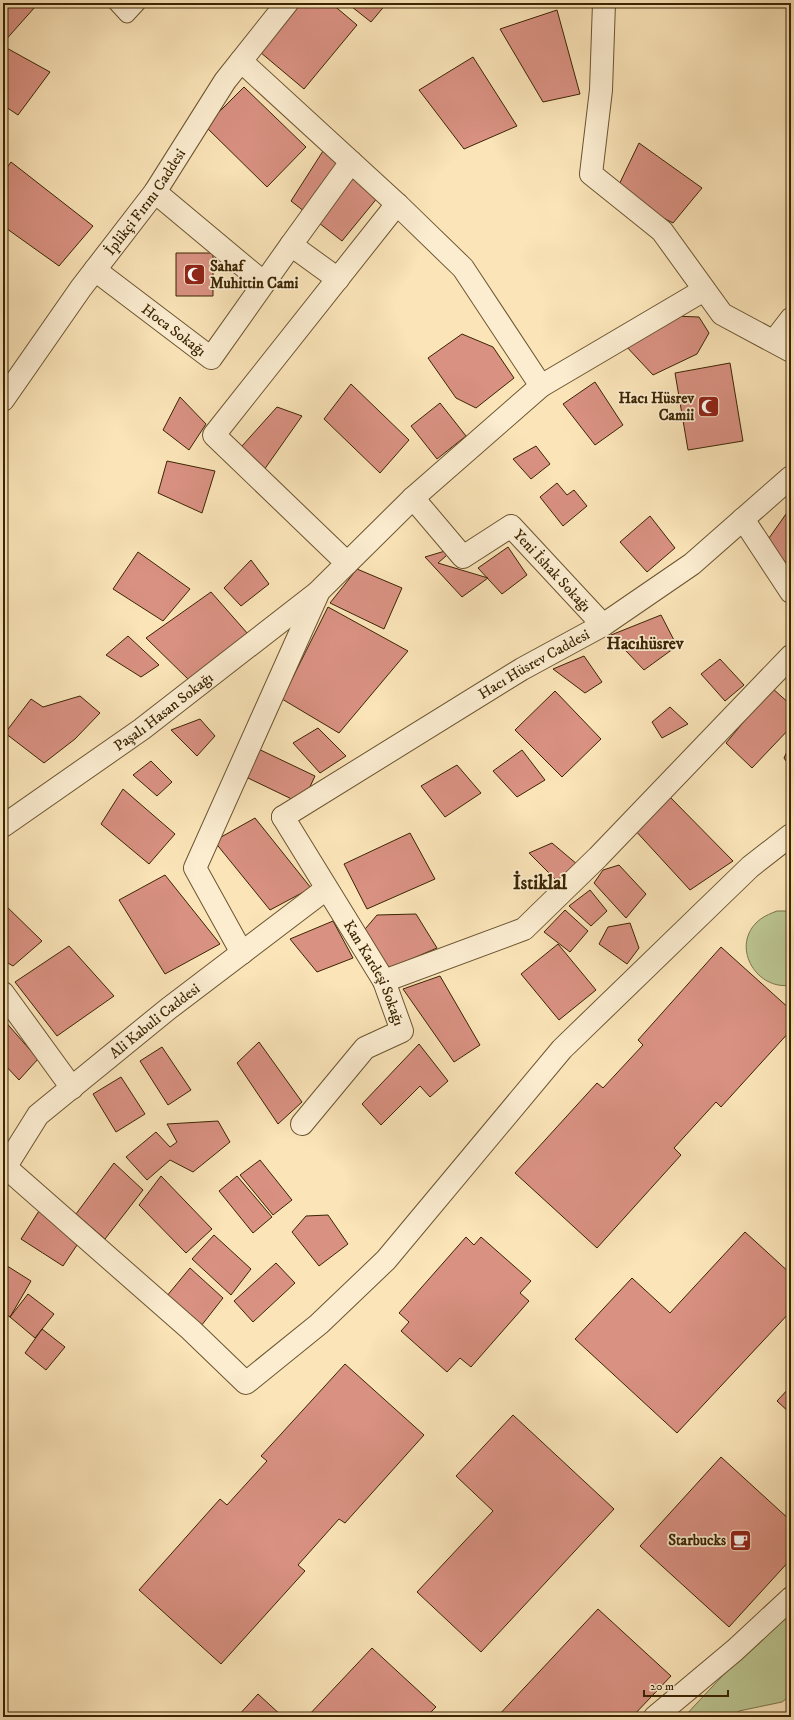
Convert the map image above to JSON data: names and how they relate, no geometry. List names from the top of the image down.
{
  "streets": {
    "street": [
      "İplikçi Fırını Caddesi",
      "Hoca Sokağı",
      "Yeni İshak Sokağı",
      "Hacı Hüsrev Caddesi",
      "Paşalı Hasan Sokağı",
      "Kan Kardeşi Sokağı",
      "Ali Kabuli Caddesi"
    ]
  },
  "crossings": [
    ["İplikçi Fırını Caddesi", "Hoca Sokağı"],
    ["Yeni İshak Sokağı", "Hacı Hüsrev Caddesi"],
    ["Hacı Hüsrev Caddesi", "Kan Kardeşi Sokağı"],
    ["Kan Kardeşi Sokağı", "Ali Kabuli Caddesi"]
  ],
  "districts": ["Hacıhüsrev", "İstiklal"],
  "places": {
    "mosque": ["Sahaf Muhittin Cami", "Hacı Hüsrev Camii"],
    "cafe": ["Starbucks"]
  },
  "scale_bar": "20 m"
}
